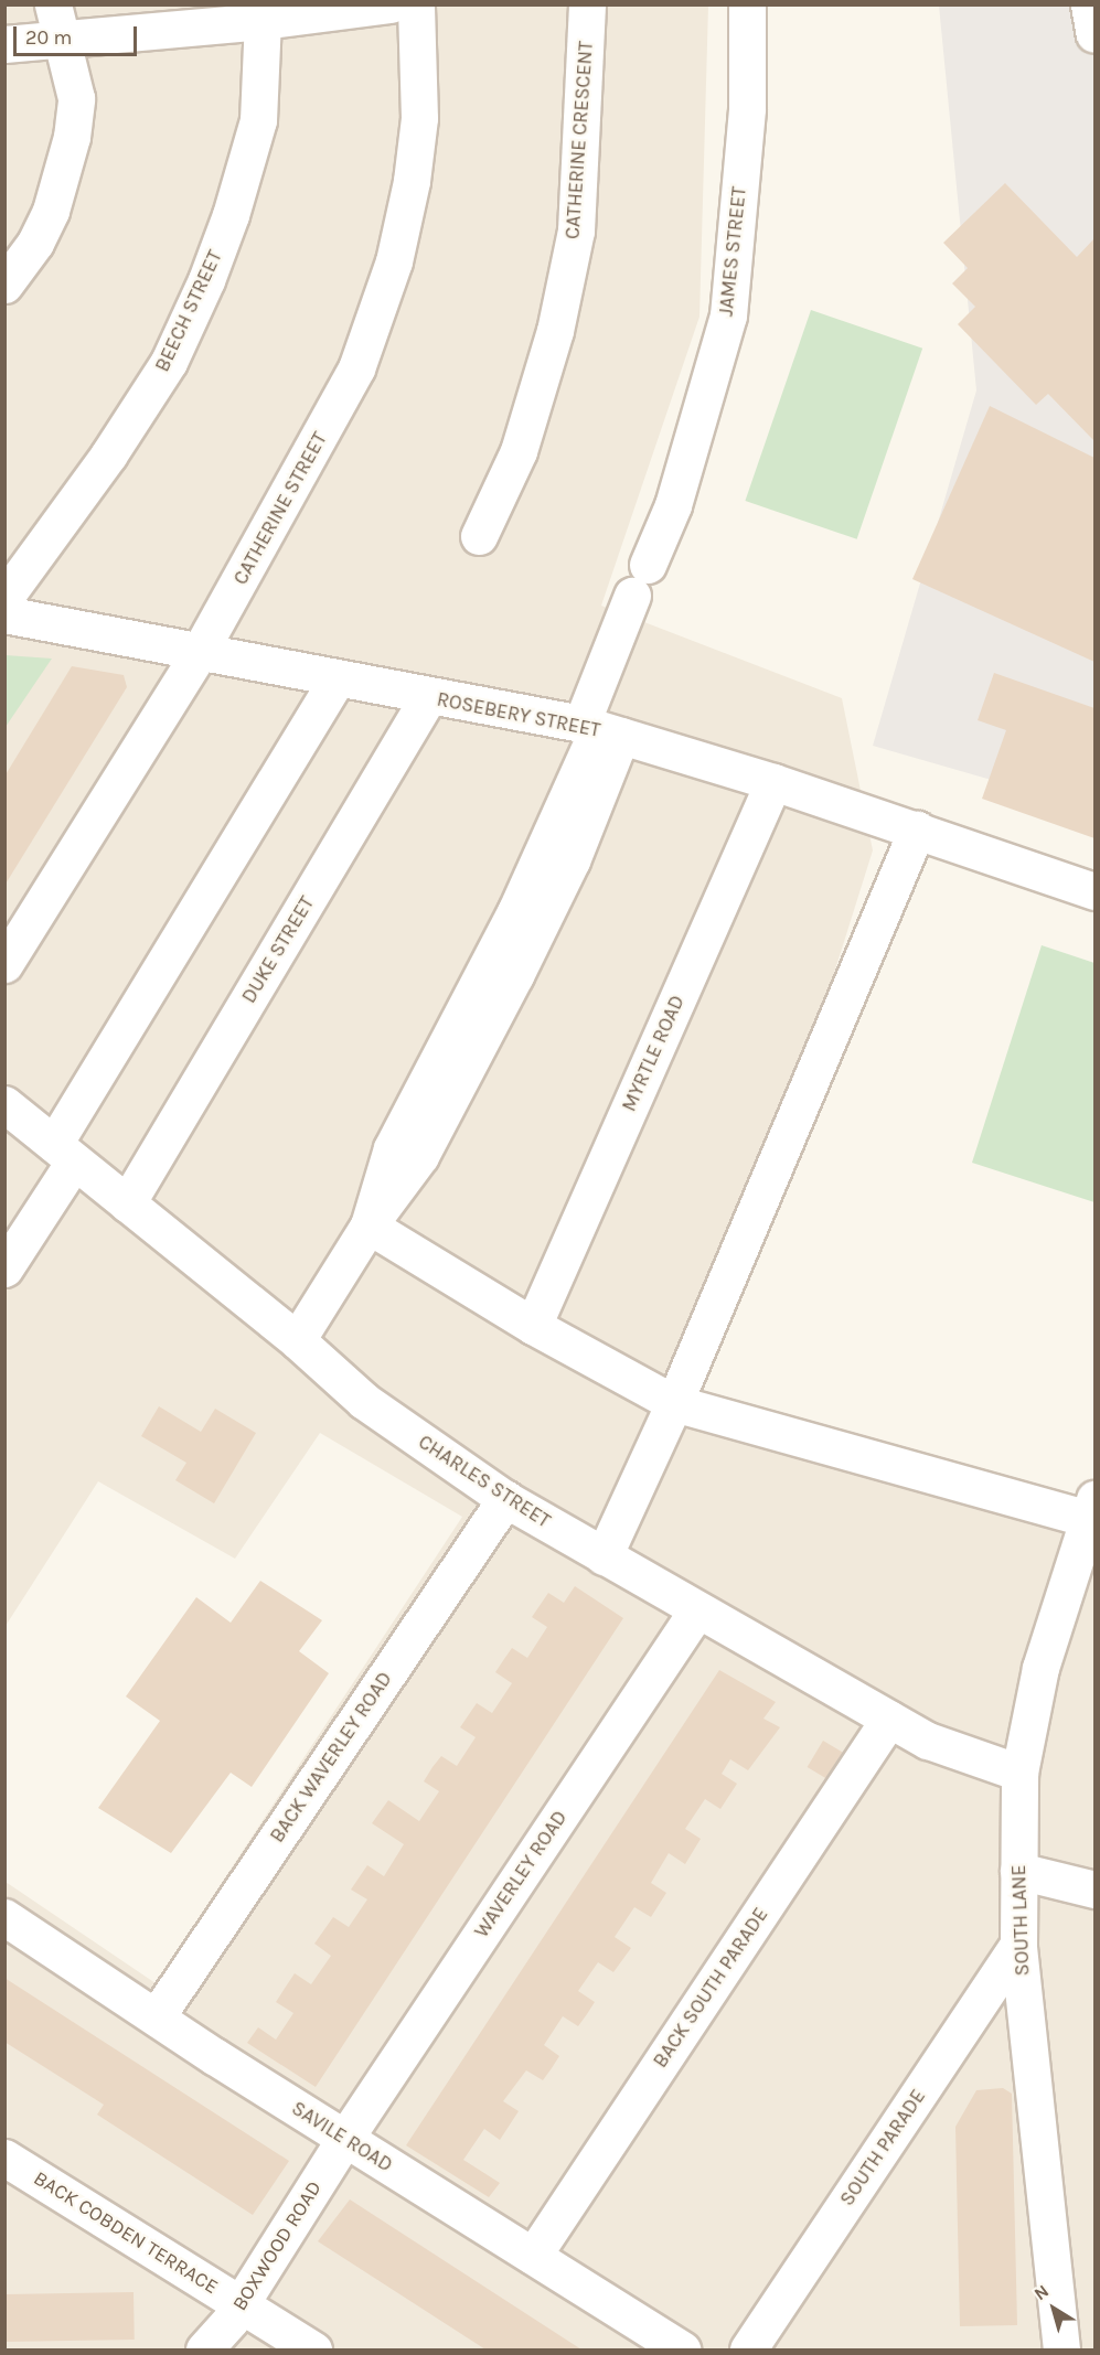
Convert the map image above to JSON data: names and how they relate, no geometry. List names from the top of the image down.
{
  "streets": {
    "street": [
      "CATHERINE CRESCENT",
      "JAMES STREET",
      "BEECH STREET",
      "CATHERINE STREET",
      "ROSEBERY STREET",
      "DUKE STREET",
      "MYRTLE ROAD",
      "CHARLES STREET",
      "BACK WAVERLEY ROAD",
      "WAVERLEY ROAD",
      "SOUTH LANE",
      "BACK SOUTH PARADE",
      "SAVILE ROAD",
      "SOUTH PARADE",
      "BACK COBDEN TERRACE",
      "BOXWOOD ROAD"
    ]
  },
  "crossings": [
    ["JAMES STREET", "ROSEBERY STREET"],
    ["JAMES STREET", "CHARLES STREET"],
    ["CATHERINE STREET", "ROSEBERY STREET"],
    ["ROSEBERY STREET", "DUKE STREET"],
    ["ROSEBERY STREET", "MYRTLE ROAD"],
    ["DUKE STREET", "CHARLES STREET"],
    ["CHARLES STREET", "BACK WAVERLEY ROAD"],
    ["CHARLES STREET", "WAVERLEY ROAD"],
    ["CHARLES STREET", "SOUTH LANE"],
    ["CHARLES STREET", "BACK SOUTH PARADE"],
    ["BACK WAVERLEY ROAD", "SAVILE ROAD"],
    ["WAVERLEY ROAD", "SAVILE ROAD"],
    ["WAVERLEY ROAD", "BOXWOOD ROAD"],
    ["SOUTH LANE", "SOUTH PARADE"],
    ["BACK SOUTH PARADE", "SAVILE ROAD"],
    ["SAVILE ROAD", "BOXWOOD ROAD"],
    ["BACK COBDEN TERRACE", "BOXWOOD ROAD"]
  ],
  "scale_bar": "20 m",
  "north": "top left"
}
